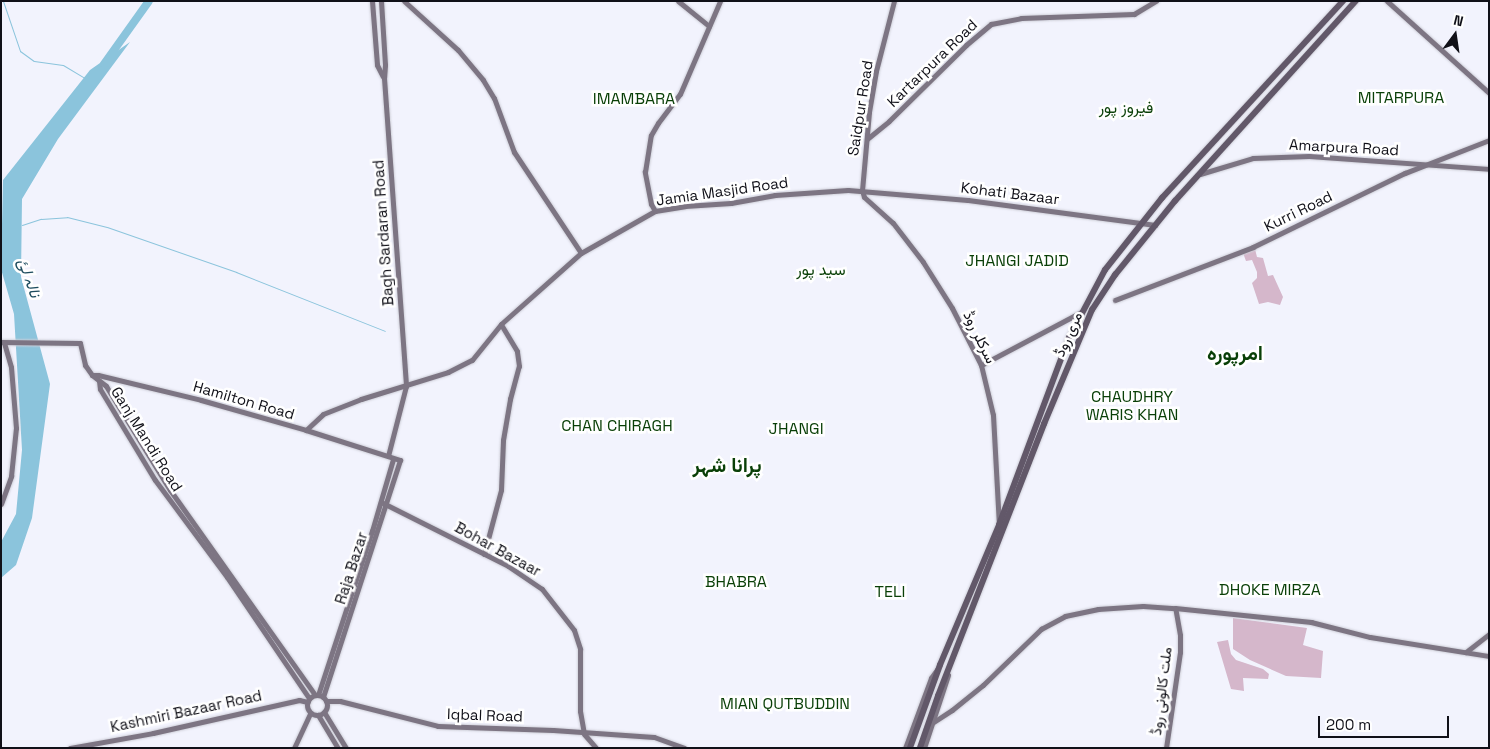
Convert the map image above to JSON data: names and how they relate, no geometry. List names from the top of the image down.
{
  "streets": {
    "main road": ["مری روڈ"],
    "street": [
      "Kartarpura Road",
      "Saidpur Road",
      "Amarpura Road",
      "Jamia Masjid Road",
      "Kohati Bazaar",
      "Kurri Road",
      "Bagh Sardaran Road",
      "سرکلر روڈ",
      "Hamilton Road",
      "Ganj Mandi Road",
      "Bohar Bazaar",
      "Raja Bazar",
      "ملت کالونی روڈ",
      "Kashmiri Bazaar Road",
      "Iqbal Road"
    ]
  },
  "crossings": [
    ["Kartarpura Road", "Saidpur Road"],
    ["Saidpur Road", "Jamia Masjid Road"],
    ["Saidpur Road", "Kohati Bazaar"],
    ["Saidpur Road", "سرکلر روڈ"],
    ["Amarpura Road", "Kurri Road"],
    ["Amarpura Road", "مری روڈ"],
    ["Jamia Masjid Road", "Kohati Bazaar"],
    ["Jamia Masjid Road", "Bagh Sardaran Road"],
    ["Jamia Masjid Road", "سرکلر روڈ"],
    ["Jamia Masjid Road", "Hamilton Road"],
    ["Kohati Bazaar", "مری روڈ"],
    ["Kohati Bazaar", "سرکلر روڈ"],
    ["Bagh Sardaran Road", "Hamilton Road"],
    ["Bagh Sardaran Road", "Raja Bazar"],
    ["مری روڈ", "سرکلر روڈ"],
    ["Hamilton Road", "Ganj Mandi Road"],
    ["Hamilton Road", "Raja Bazar"],
    ["Ganj Mandi Road", "Raja Bazar"],
    ["Ganj Mandi Road", "Kashmiri Bazaar Road"],
    ["Ganj Mandi Road", "Iqbal Road"],
    ["Bohar Bazaar", "Raja Bazar"],
    ["Bohar Bazaar", "Iqbal Road"],
    ["Raja Bazar", "Kashmiri Bazaar Road"],
    ["Raja Bazar", "Iqbal Road"],
    ["Kashmiri Bazaar Road", "Iqbal Road"]
  ],
  "districts": [
    "MITARPURA",
    "IMAMBARA",
    "فیروز پور",
    "JHANGI JADID",
    "سید پور",
    "امرپورہ",
    "CHAUDHRY WARIS KHAN",
    "CHAN CHIRAGH",
    "JHANGI",
    "پرانا شہر",
    "BHABRA",
    "DHOKE MIRZA",
    "TELI",
    "MIAN QUTBUDDIN"
  ],
  "water": ["نالہ لئ"],
  "scale_bar": "200 m",
  "north": "top"
}
